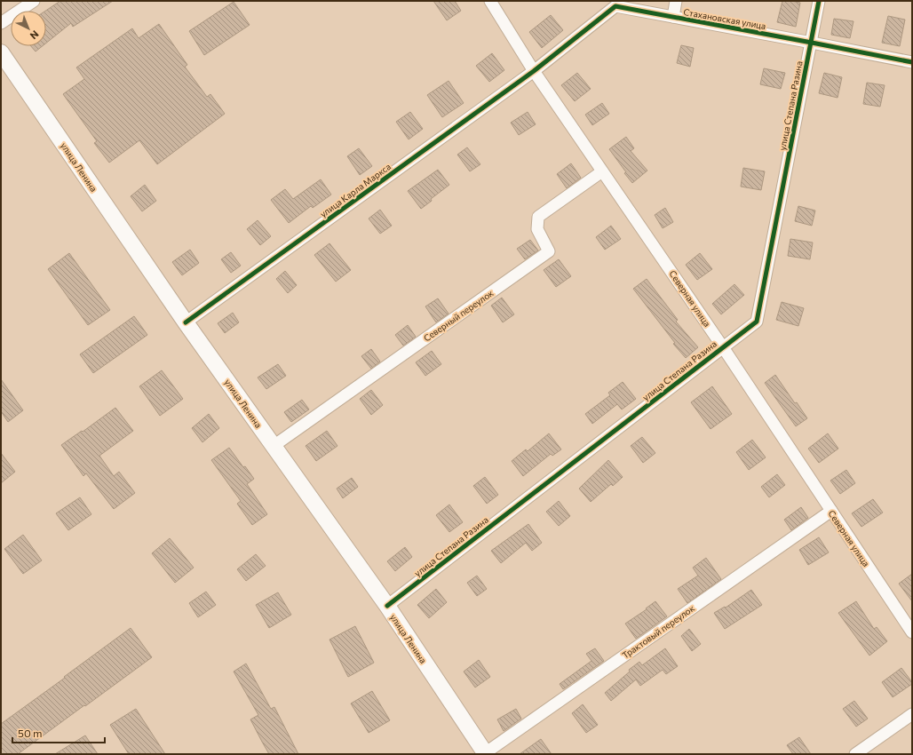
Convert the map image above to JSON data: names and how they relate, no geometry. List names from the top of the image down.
{
  "streets": {
    "main road": ["улица Ленина"],
    "street": [
      "Стахановская улица",
      "улица Степана Разина",
      "улица Карла Маркса",
      "Северная улица",
      "Северный переулок",
      "Трактовый переулок"
    ]
  },
  "crossings": [
    ["Стахановская улица", "улица Степана Разина"],
    ["Стахановская улица", "улица Карла Маркса"],
    ["Стахановская улица", "Северная улица"],
    ["улица Степана Разина", "улица Ленина"],
    ["улица Степана Разина", "Северная улица"],
    ["улица Ленина", "улица Карла Маркса"],
    ["улица Ленина", "Северный переулок"],
    ["улица Ленина", "Трактовый переулок"],
    ["улица Карла Маркса", "Северная улица"],
    ["Северная улица", "Северный переулок"],
    ["Северная улица", "Трактовый переулок"]
  ],
  "scale_bar": "50 m",
  "north": "bottom right"
}
